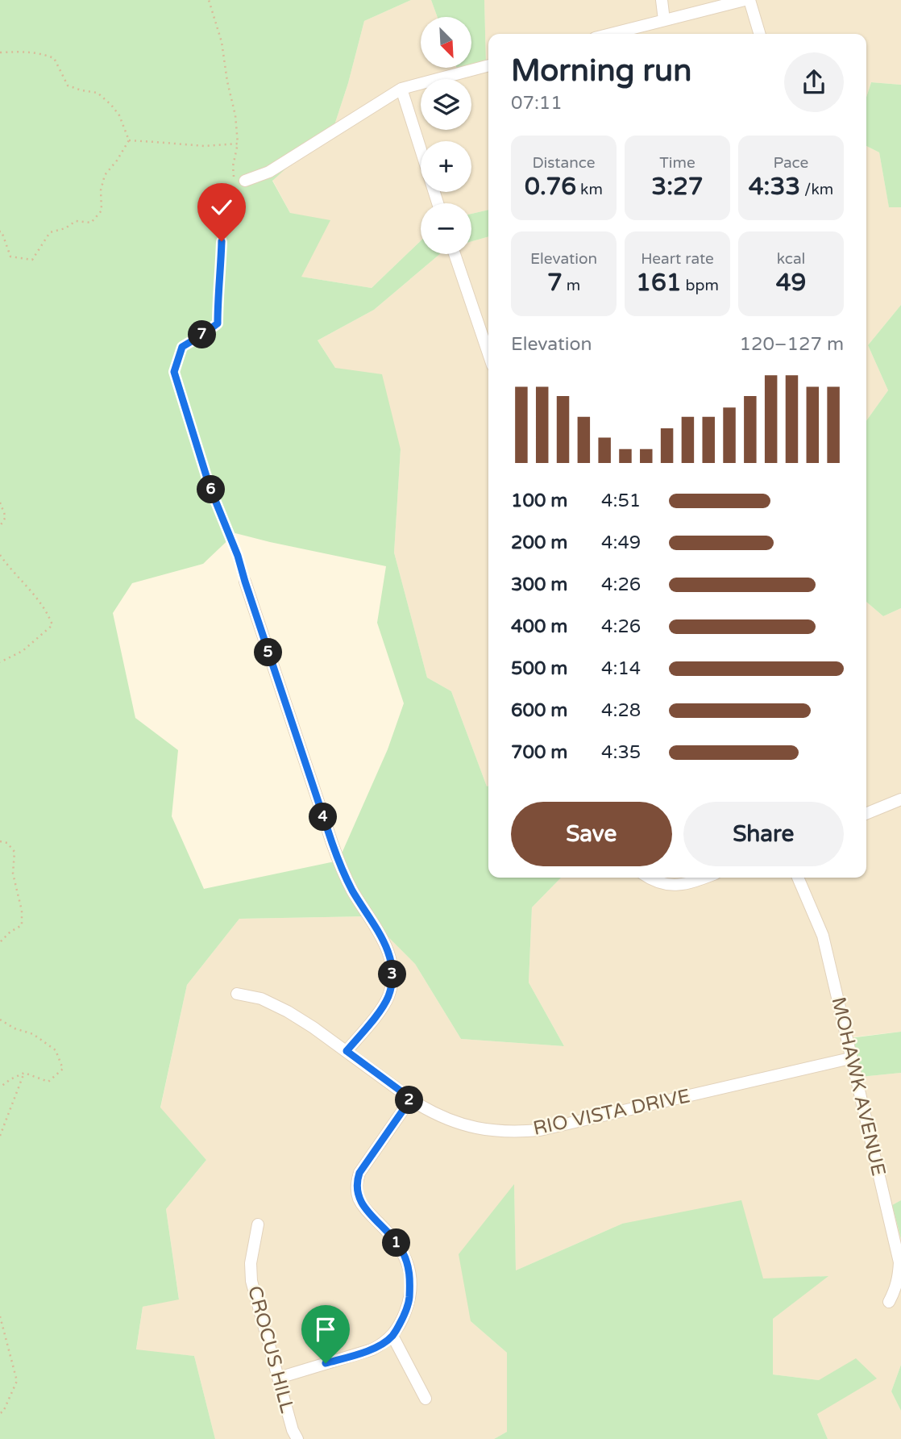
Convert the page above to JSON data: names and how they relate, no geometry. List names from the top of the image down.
{
  "streets": {
    "street": ["MOHAWK AVENUE", "RIO VISTA DRIVE", "CROCUS HILL"]
  },
  "crossings": [
    ["MOHAWK AVENUE", "RIO VISTA DRIVE"]
  ],
  "north": "bottom right",
  "page": {
    "map_buttons": ["+", "−"],
    "heading": ["Morning run", "07:11"],
    "stats": [
      ["Distance", "0.76 km"],
      ["Time", "3:27"],
      ["Pace", "4:33 /km"],
      ["Elevation", "7 m"],
      ["Heart rate", "161 bpm"],
      ["kcal", "49"]
    ],
    "pins": [
      "7",
      "6",
      "5",
      "4",
      "3",
      "2",
      "1"
    ],
    "chart": ["Elevation", "120–127 m"],
    "list": [
      {
        "name": "100 m",
        "note": "4:51"
      },
      {
        "name": "200 m",
        "note": "4:49"
      },
      {
        "name": "300 m",
        "note": "4:26"
      },
      {
        "name": "400 m",
        "note": "4:26"
      },
      {
        "name": "500 m",
        "note": "4:14"
      },
      {
        "name": "600 m",
        "note": "4:28"
      },
      {
        "name": "700 m",
        "note": "4:35"
      }
    ],
    "buttons": ["Save", "Share"]
  }
}
